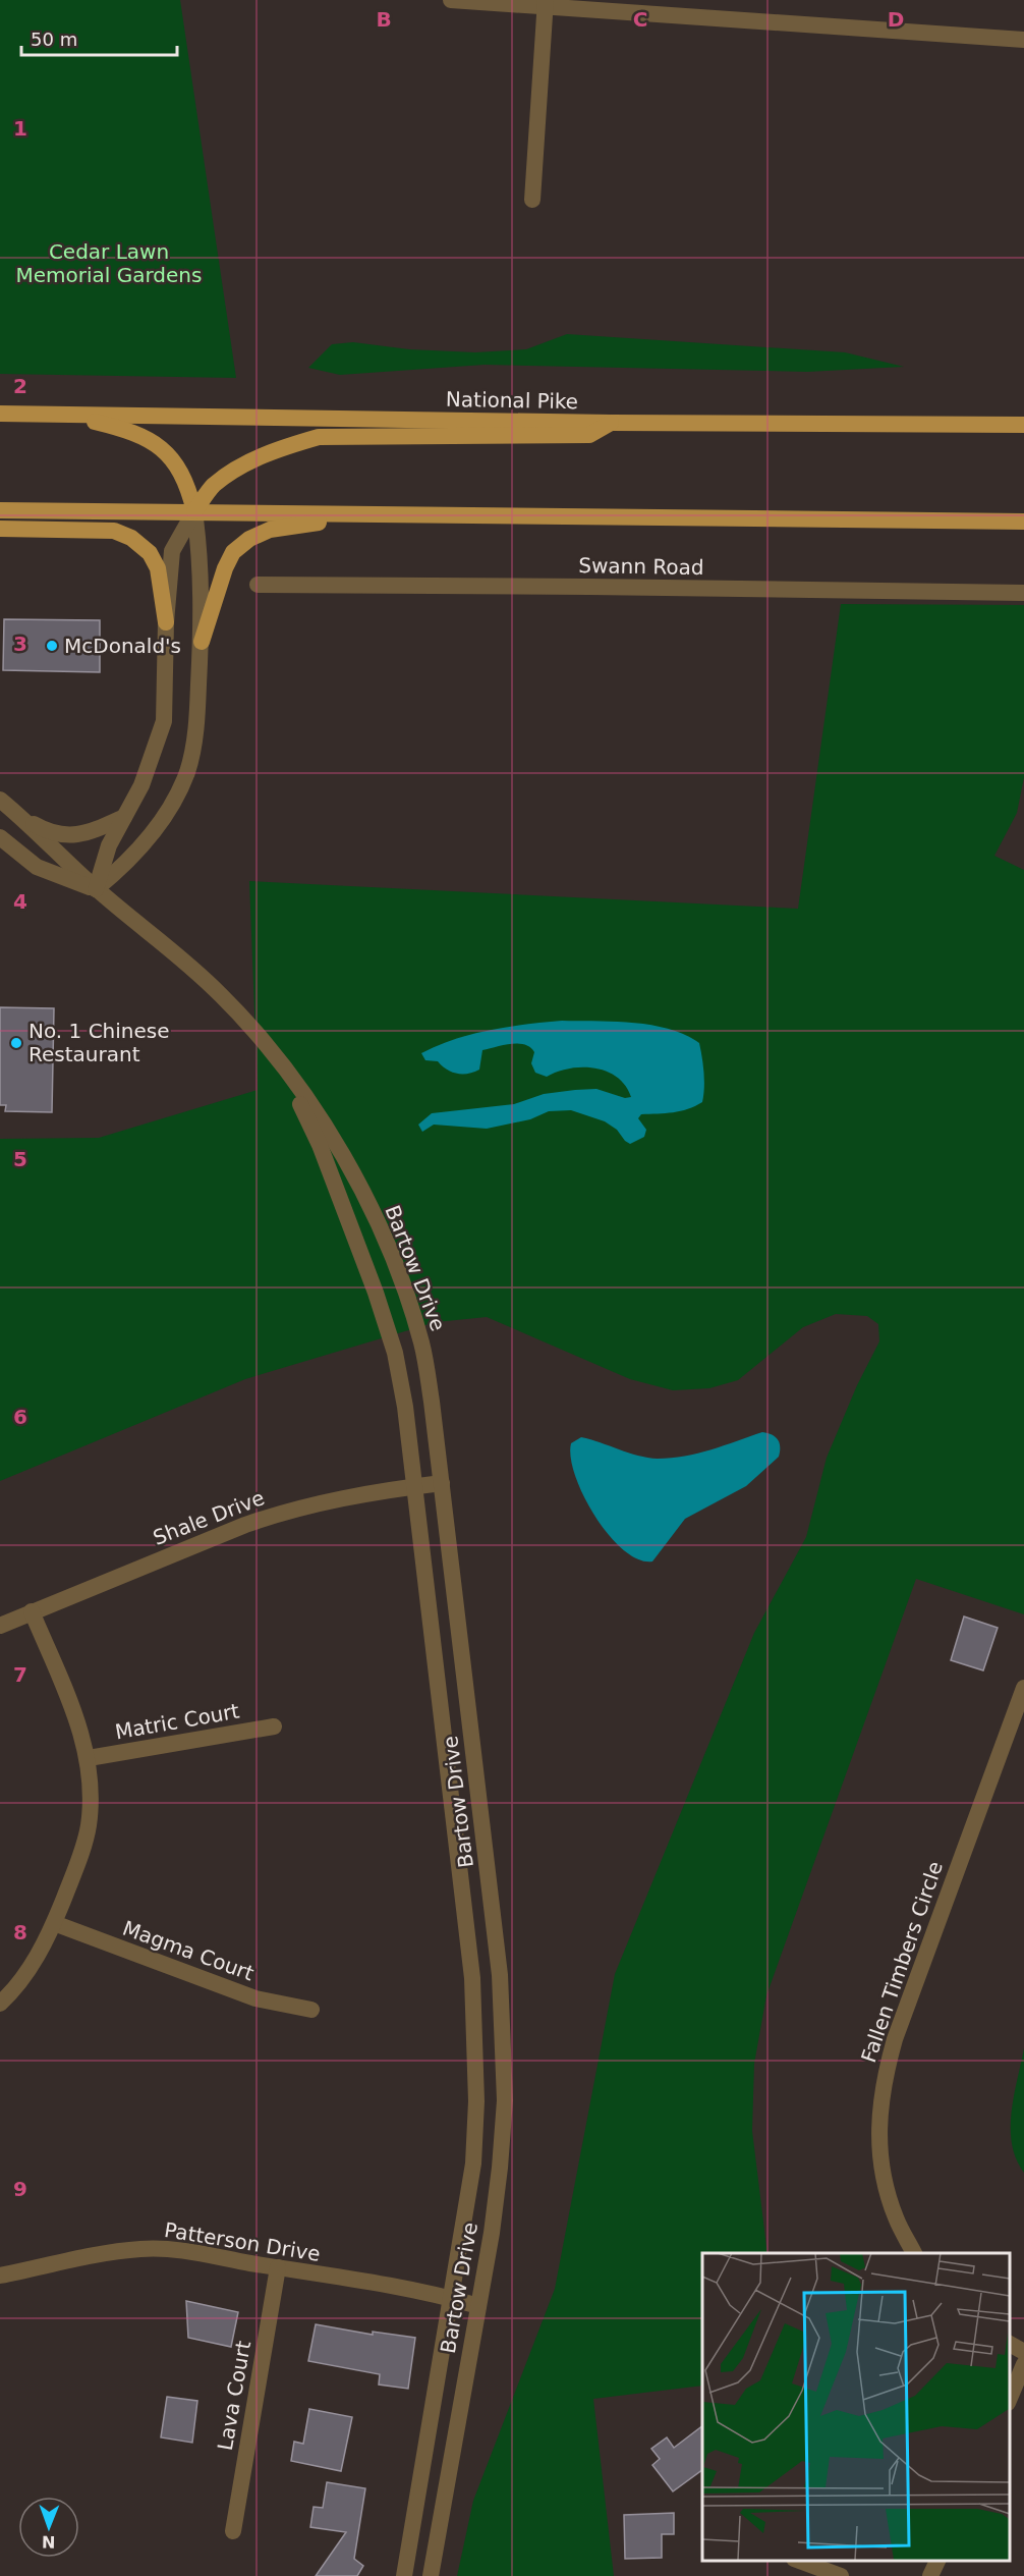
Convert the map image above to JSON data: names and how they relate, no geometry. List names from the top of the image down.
{
  "streets": {
    "main road": ["National Pike"],
    "street": [
      "Swann Road",
      "Bartow Drive",
      "Shale Drive",
      "Matric Court",
      "Magma Court",
      "Fallen Timbers Circle",
      "Patterson Drive",
      "Lava Court"
    ]
  },
  "crossings": [
    ["Bartow Drive", "Shale Drive"],
    ["Bartow Drive", "Patterson Drive"],
    ["Patterson Drive", "Lava Court"]
  ],
  "parks": ["Cedar Lawn Memorial Gardens"],
  "places": ["McDonald's", "No. 1 Chinese Restaurant"],
  "scale_bar": "50 m",
  "north": "bottom",
  "grid": {
    "columns": ["B", "C", "D"],
    "rows": [
      "1",
      "2",
      "3",
      "4",
      "5",
      "6",
      "7",
      "8",
      "9"
    ]
  }
}
